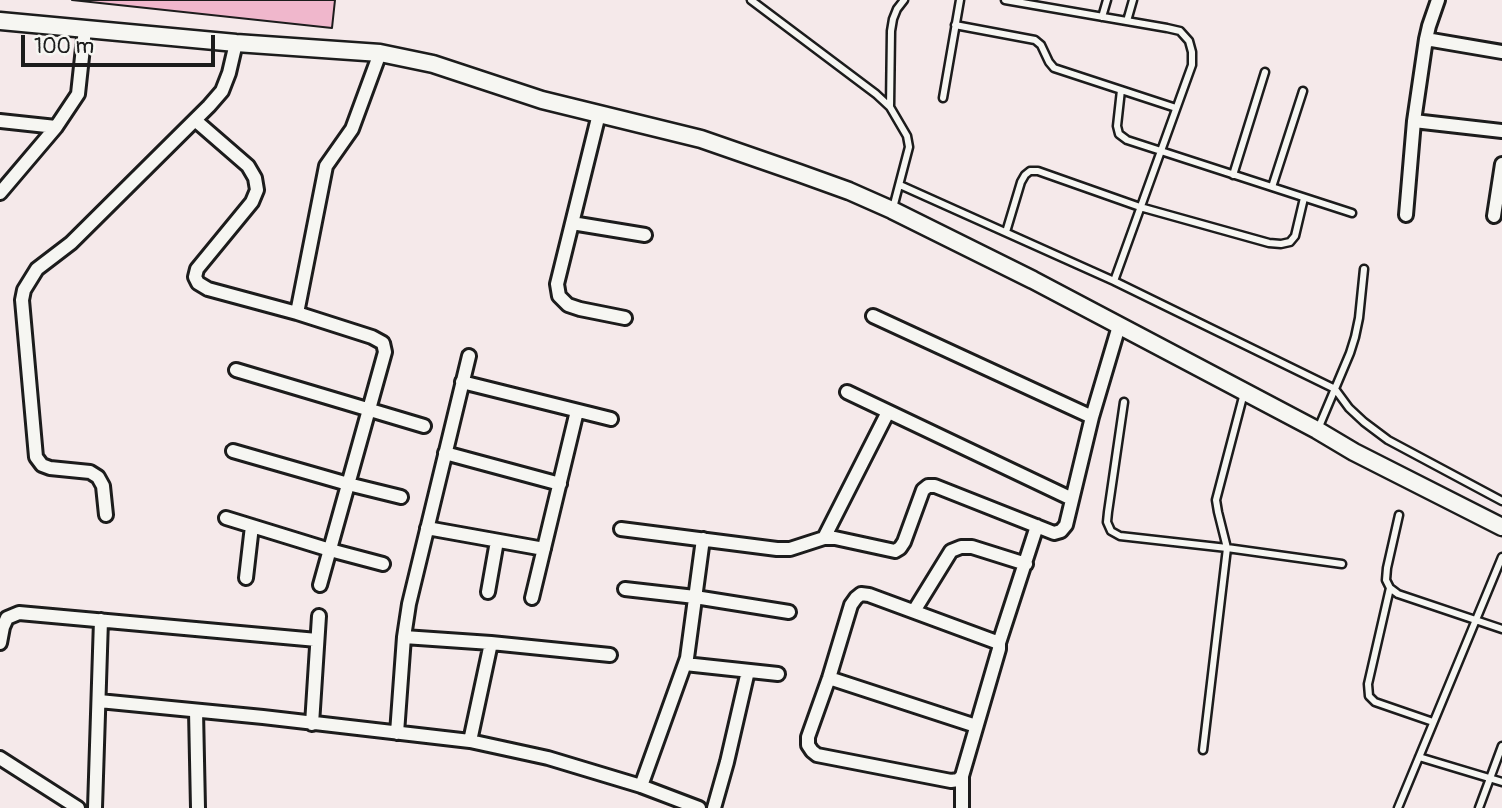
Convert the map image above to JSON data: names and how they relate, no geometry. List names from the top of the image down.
{
  "scale_bar": "100 m"
}
